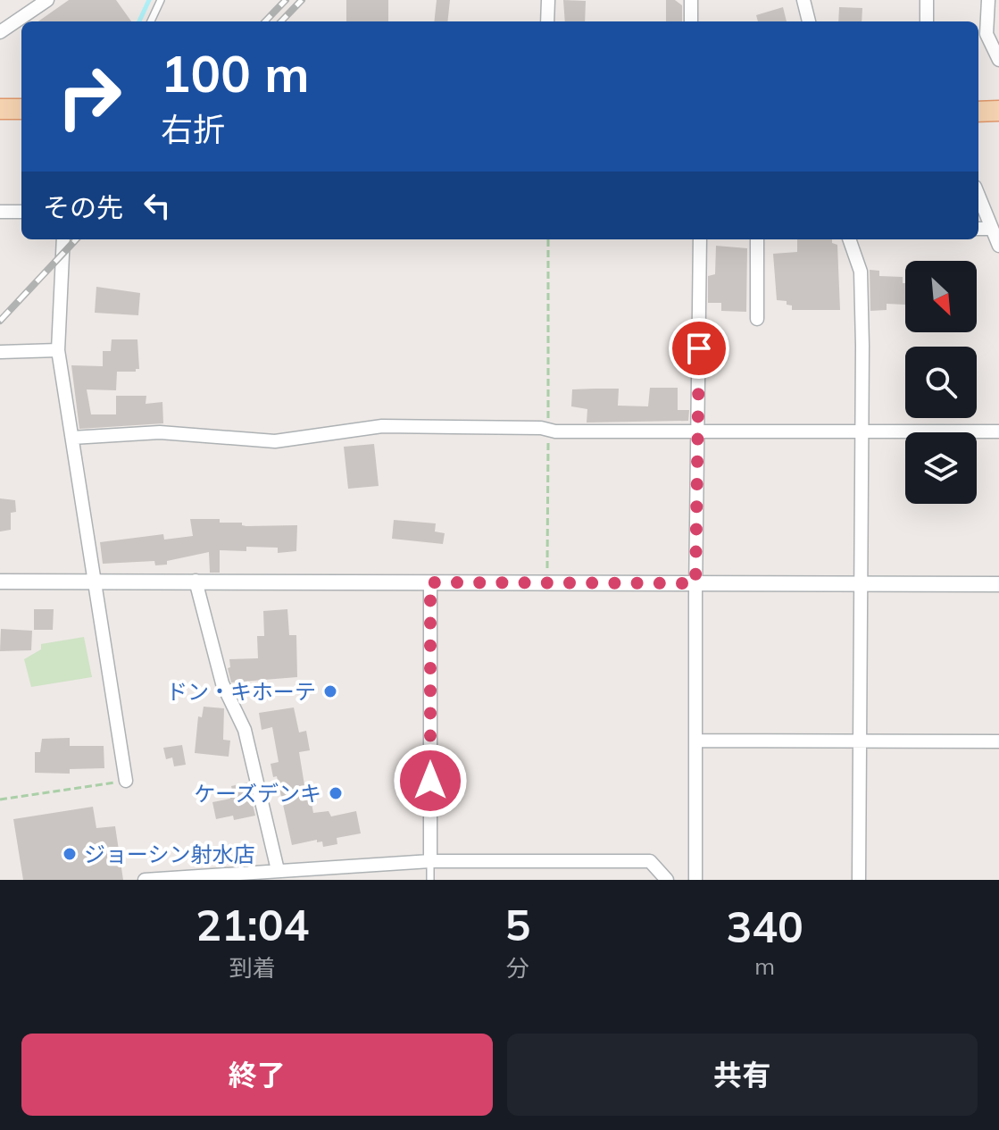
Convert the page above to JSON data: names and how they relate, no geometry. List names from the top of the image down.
{
  "places": ["ドン・キホーテ", "ケーズデンキ", "ジョーシン射水店"],
  "north": "bottom right",
  "page": {
    "turn": ["100 m", "右折"],
    "then": "その先",
    "eta": [
      "21:04",
      "到着",
      "5",
      "分",
      "340",
      "m"
    ],
    "buttons": ["終了", "共有"]
  }
}
